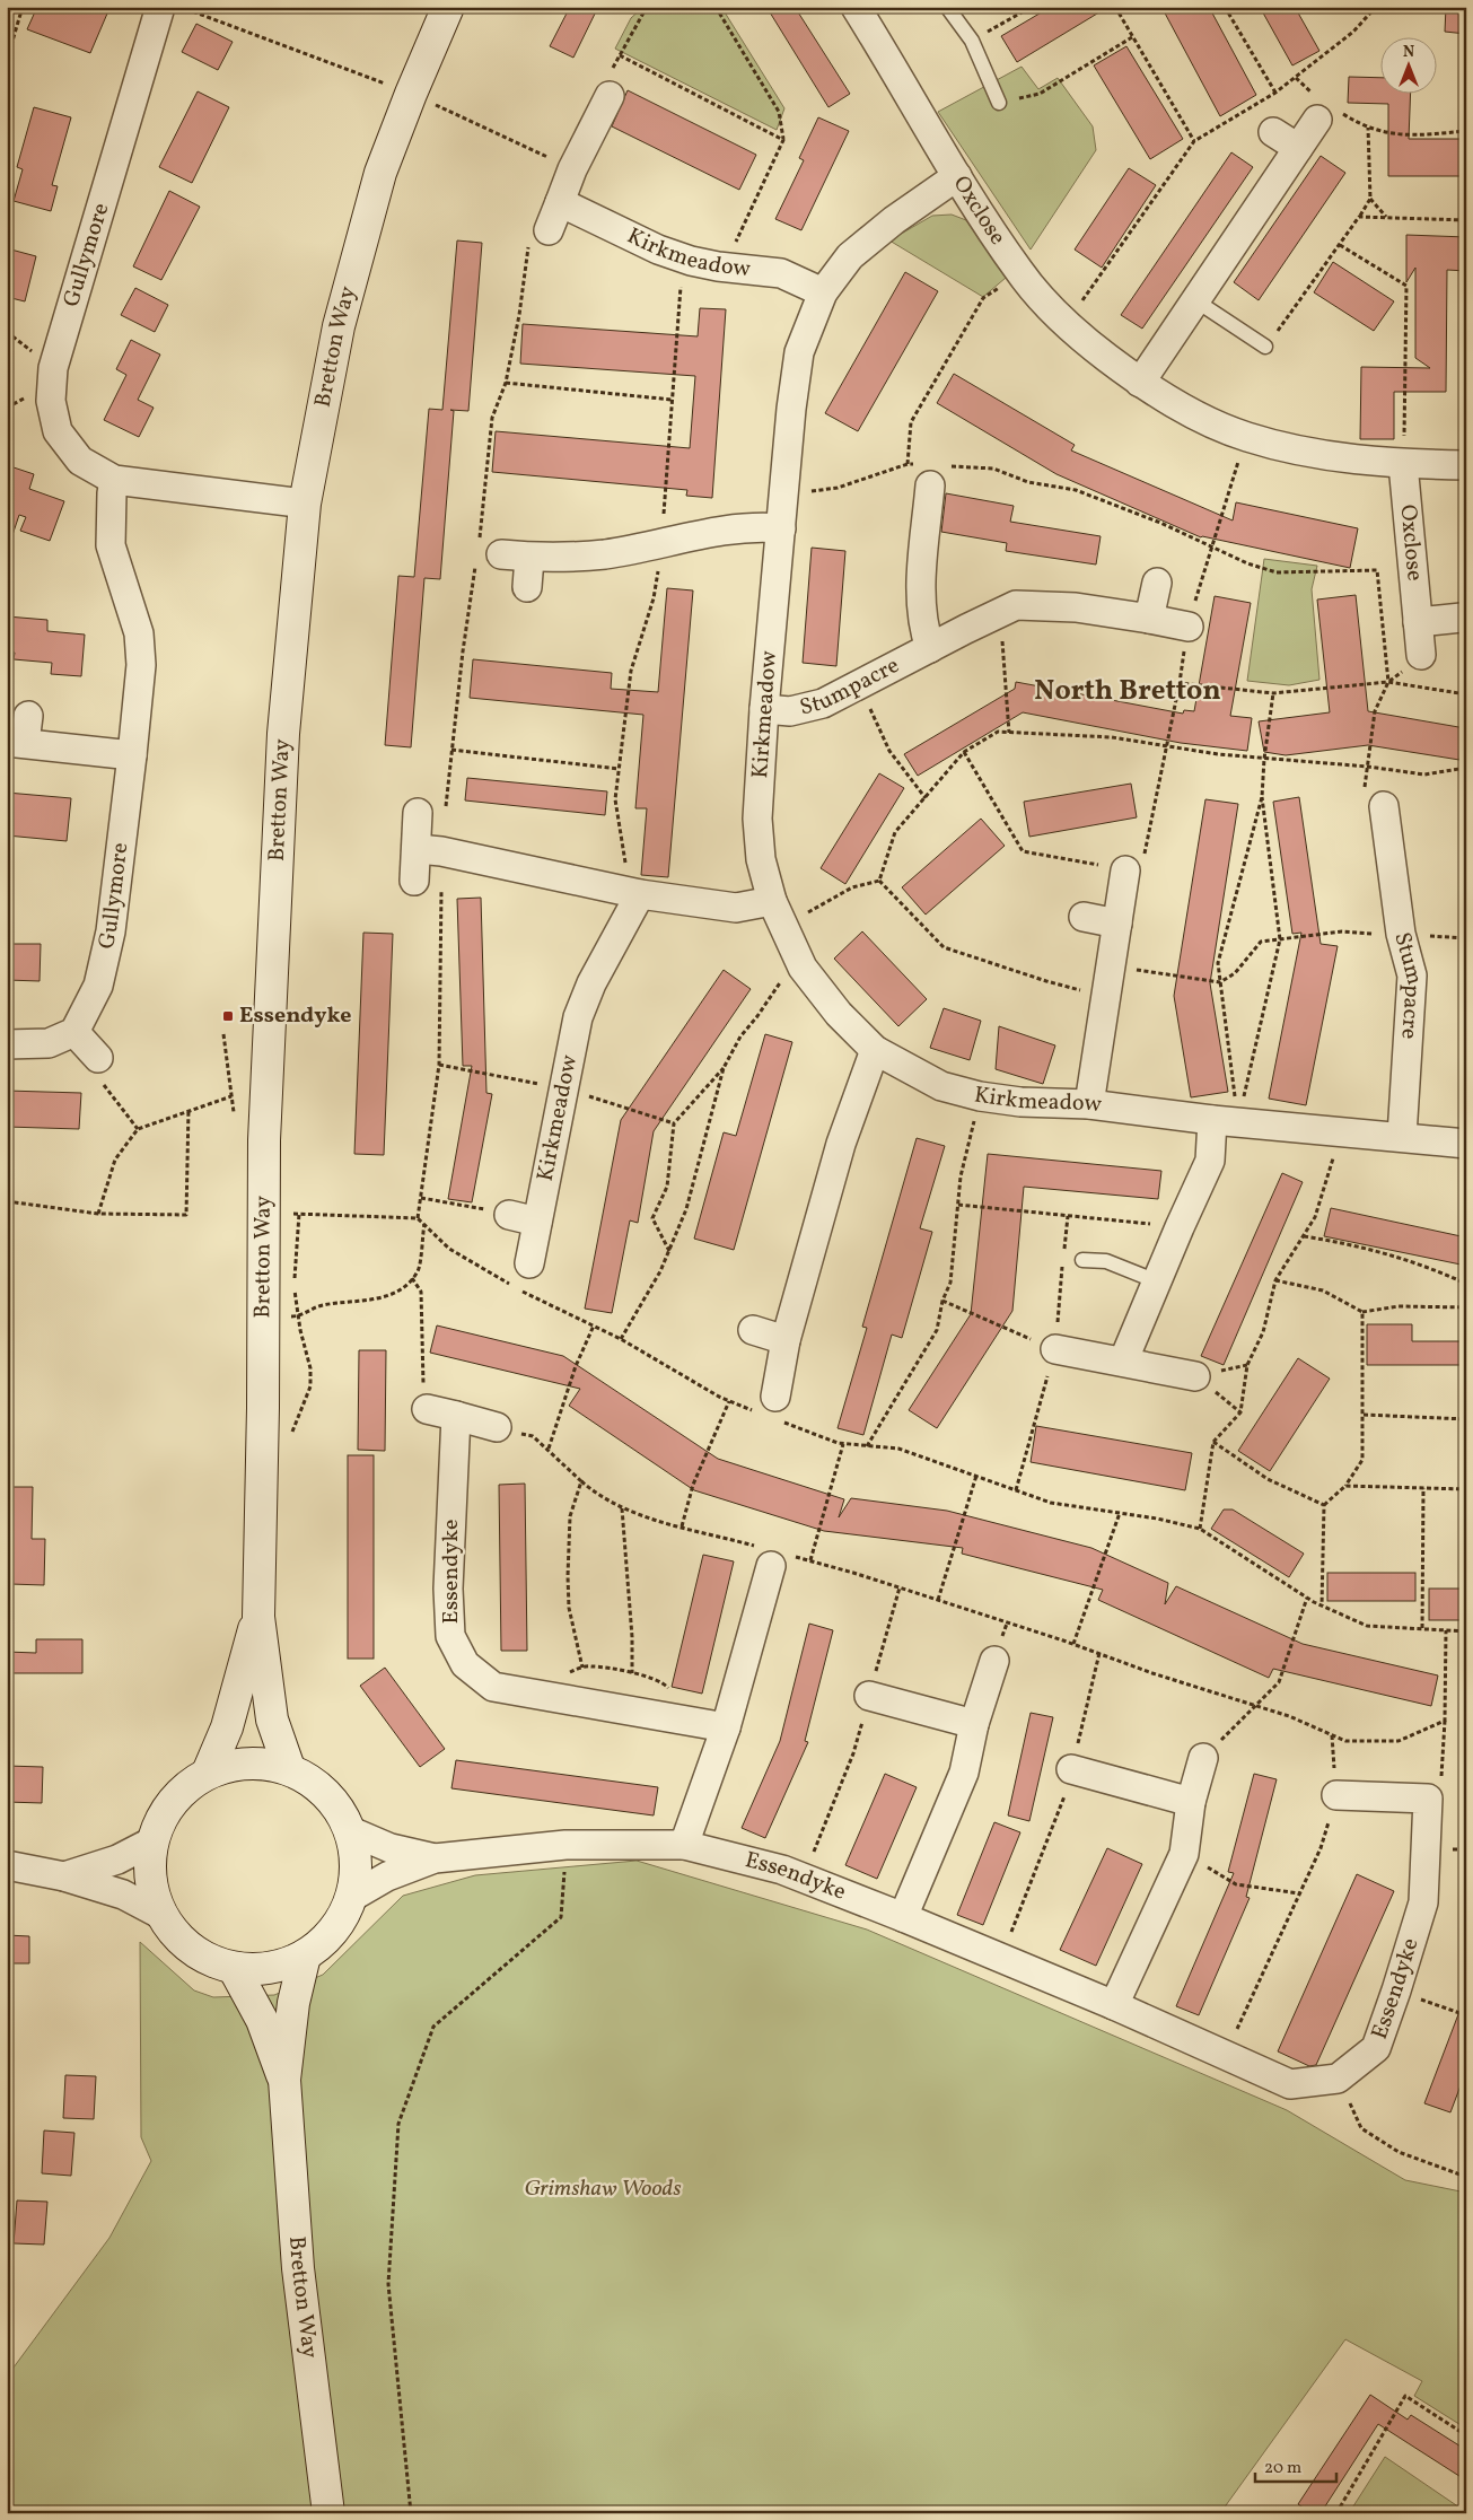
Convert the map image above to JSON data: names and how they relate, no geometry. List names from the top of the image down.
{
  "streets": {
    "street": [
      "Oxclose",
      "Kirkmeadow",
      "Gullymore",
      "Bretton Way",
      "Stumpacre",
      "Essendyke"
    ]
  },
  "crossings": [
    ["Oxclose", "Kirkmeadow"],
    ["Kirkmeadow", "Stumpacre"],
    ["Gullymore", "Bretton Way"]
  ],
  "districts": ["North Bretton"],
  "parks": ["Grimshaw Woods"],
  "places": {
    "transit": ["Essendyke"]
  },
  "scale_bar": "20 m",
  "north": "top"
}
